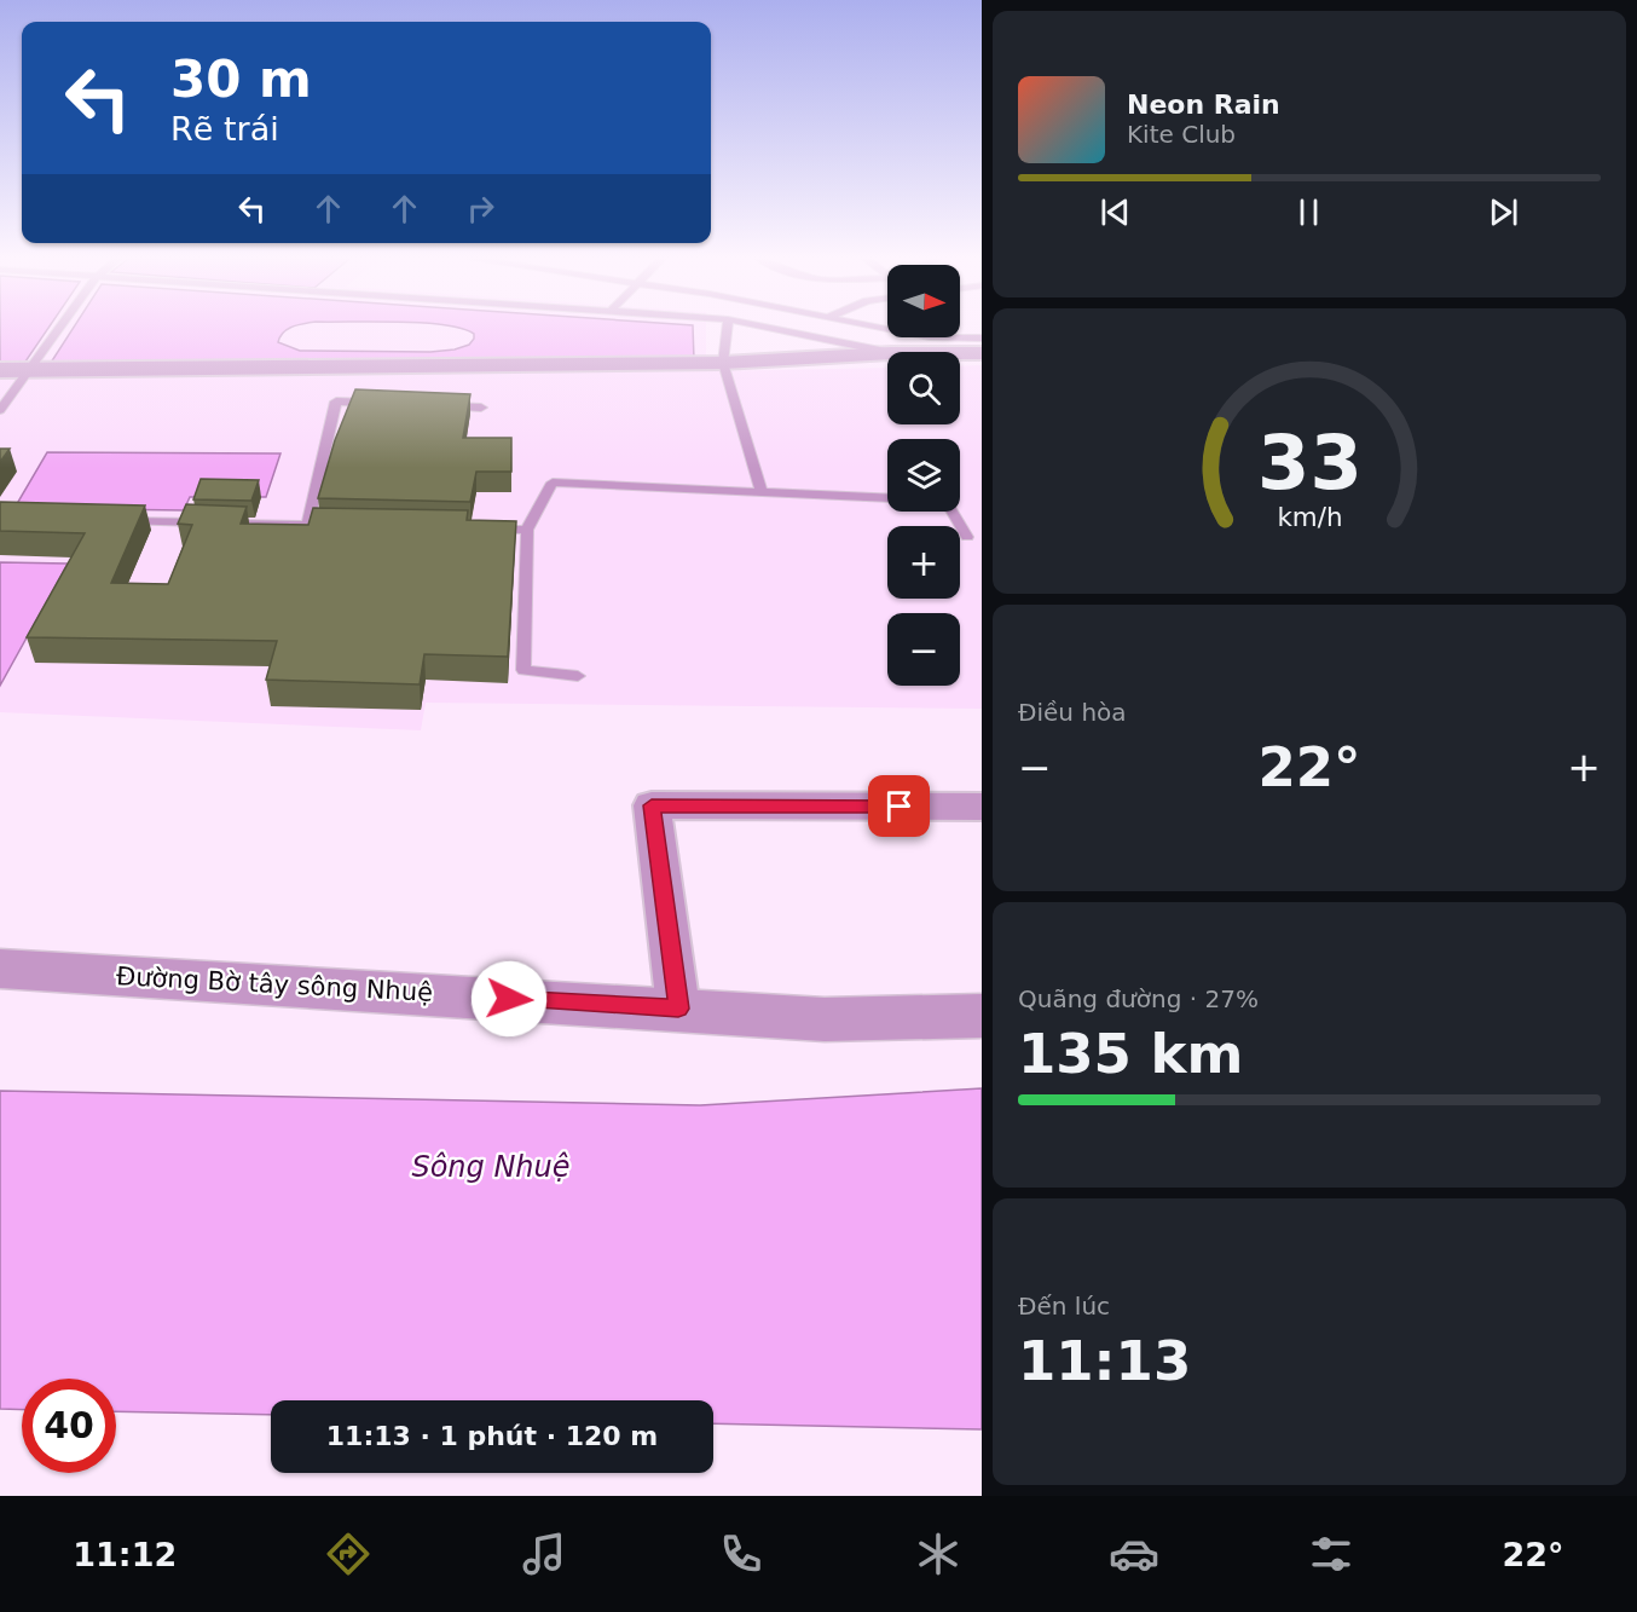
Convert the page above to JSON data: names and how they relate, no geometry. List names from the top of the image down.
{
  "streets": {
    "street": ["Đường Bờ tây sông Nhuệ"]
  },
  "water": ["Sông Nhuệ"],
  "north": "right",
  "page": {
    "turn": ["30 m", "Rẽ trái"],
    "song": ["Neon Rain", "Kite Club"],
    "map_buttons": ["+", "−"],
    "tile": [
      "Điều hòa",
      ["Quãng đường · 27%", "135 km"],
      ["Đến lúc", "11:13"]
    ],
    "heat": ["−", "22°", "+"],
    "limit": "40",
    "trip": "11:13 · 1 phút · 120 m",
    "tabs": ["11:12", "22°"],
    "gauge": ["33", "km/h"]
  }
}
